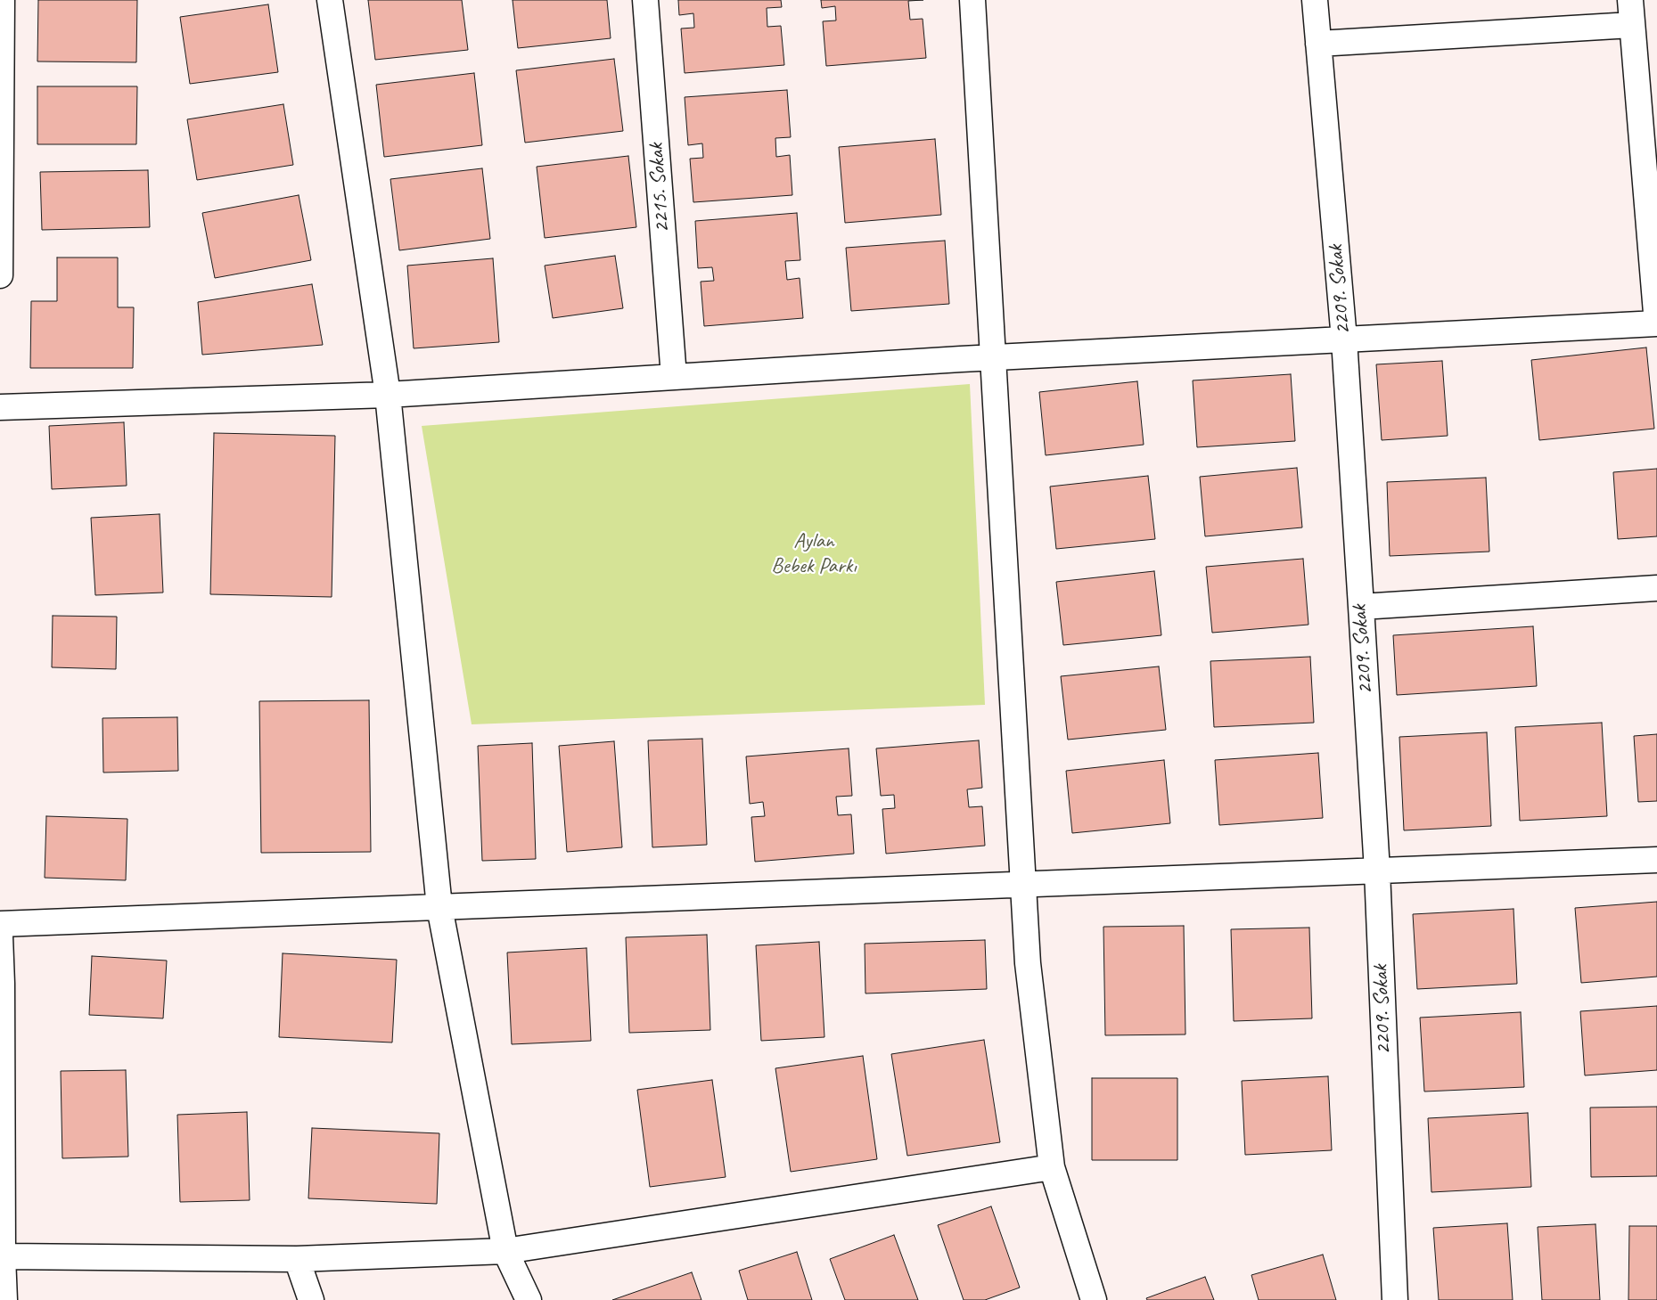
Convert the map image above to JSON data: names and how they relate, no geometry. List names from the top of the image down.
{
  "streets": {
    "street": ["2215. Sokak", "2209. Sokak"]
  },
  "parks": ["Aylan Bebek Parkı"]
}
